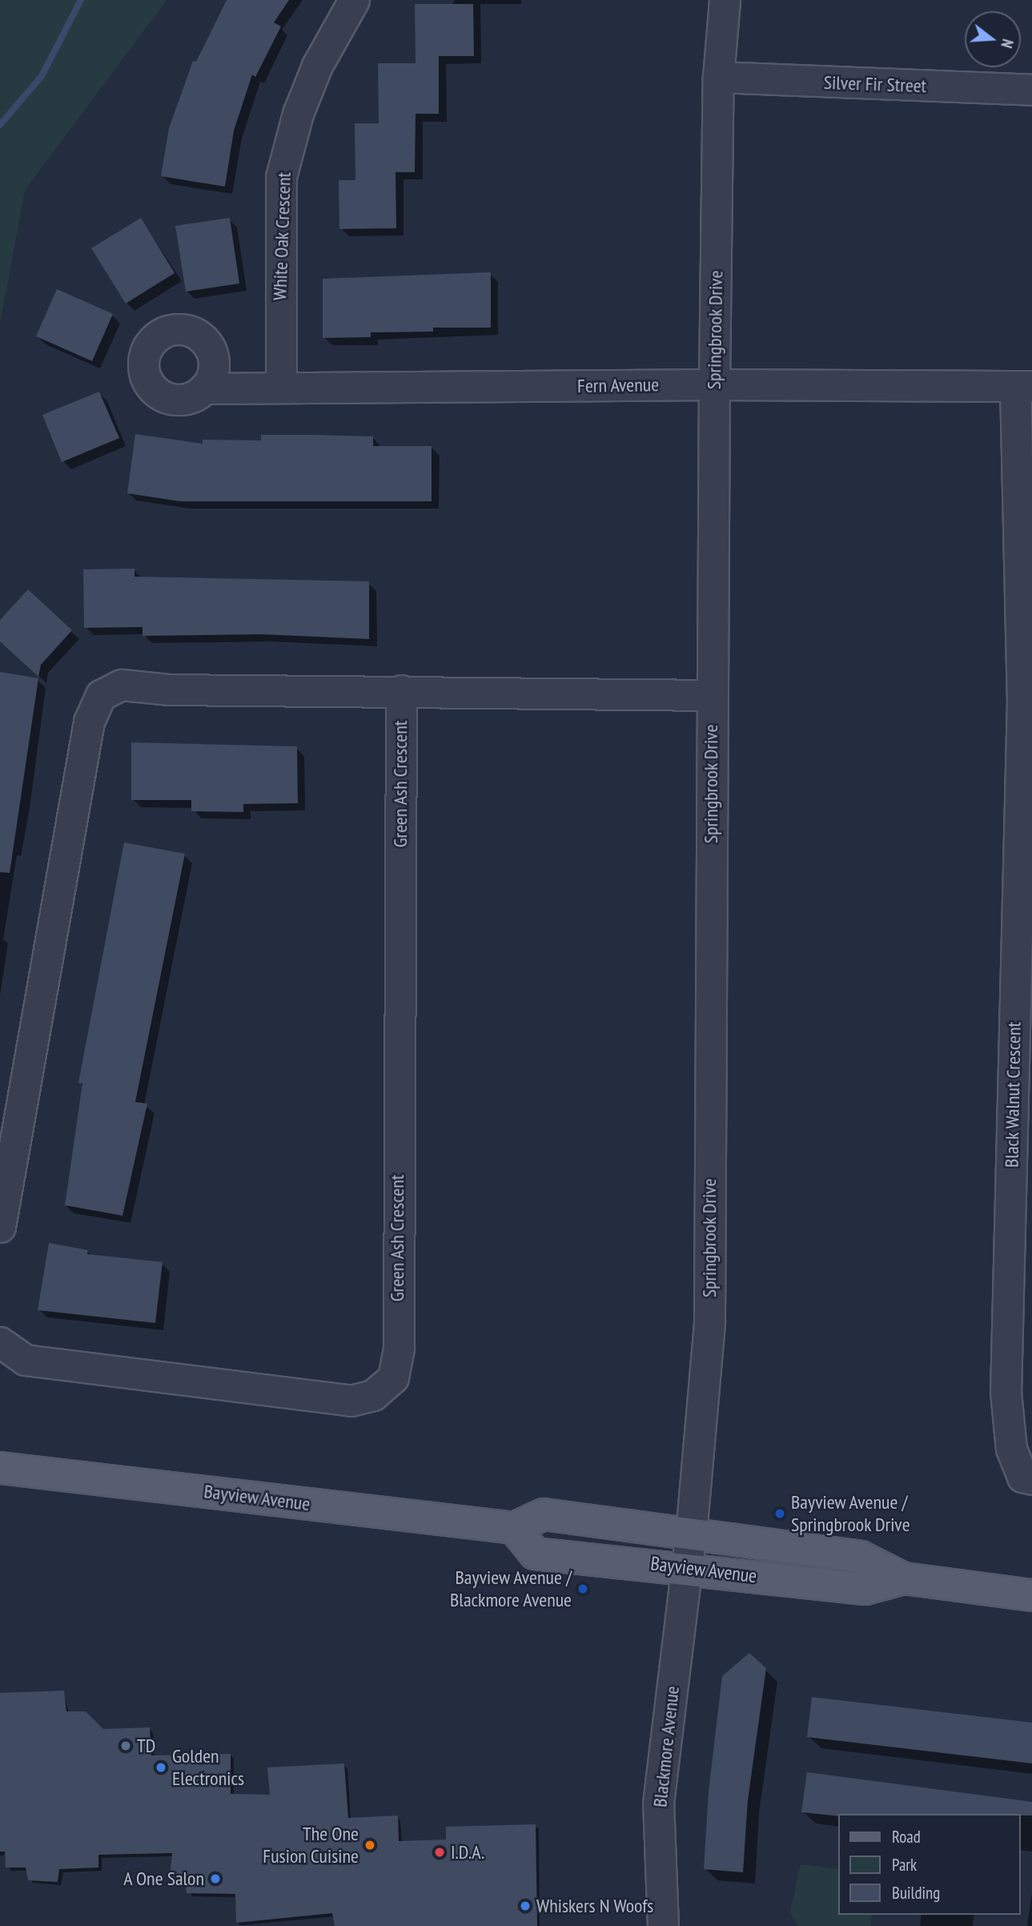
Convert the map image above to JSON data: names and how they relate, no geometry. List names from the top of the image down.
{
  "streets": {
    "main road": ["Bayview Avenue"],
    "street": [
      "Silver Fir Street",
      "White Oak Crescent",
      "Springbrook Drive",
      "Fern Avenue",
      "Green Ash Crescent",
      "Black Walnut Crescent",
      "Blackmore Avenue"
    ]
  },
  "crossings": [
    ["Silver Fir Street", "Springbrook Drive"],
    ["White Oak Crescent", "Fern Avenue"],
    ["Springbrook Drive", "Fern Avenue"],
    ["Springbrook Drive", "Bayview Avenue"],
    ["Springbrook Drive", "Blackmore Avenue"],
    ["Fern Avenue", "Black Walnut Crescent"],
    ["Bayview Avenue", "Blackmore Avenue"]
  ],
  "places": [
    "Bayview Avenue / Springbrook Drive",
    "Bayview Avenue / Blackmore Avenue",
    "TD",
    "Golden Electronics",
    "The One Fusion Cuisine",
    "I.D.A.",
    "A One Salon",
    "Whiskers N Woofs"
  ],
  "legend": ["Road", "Park", "Building"],
  "north": "right"
}
